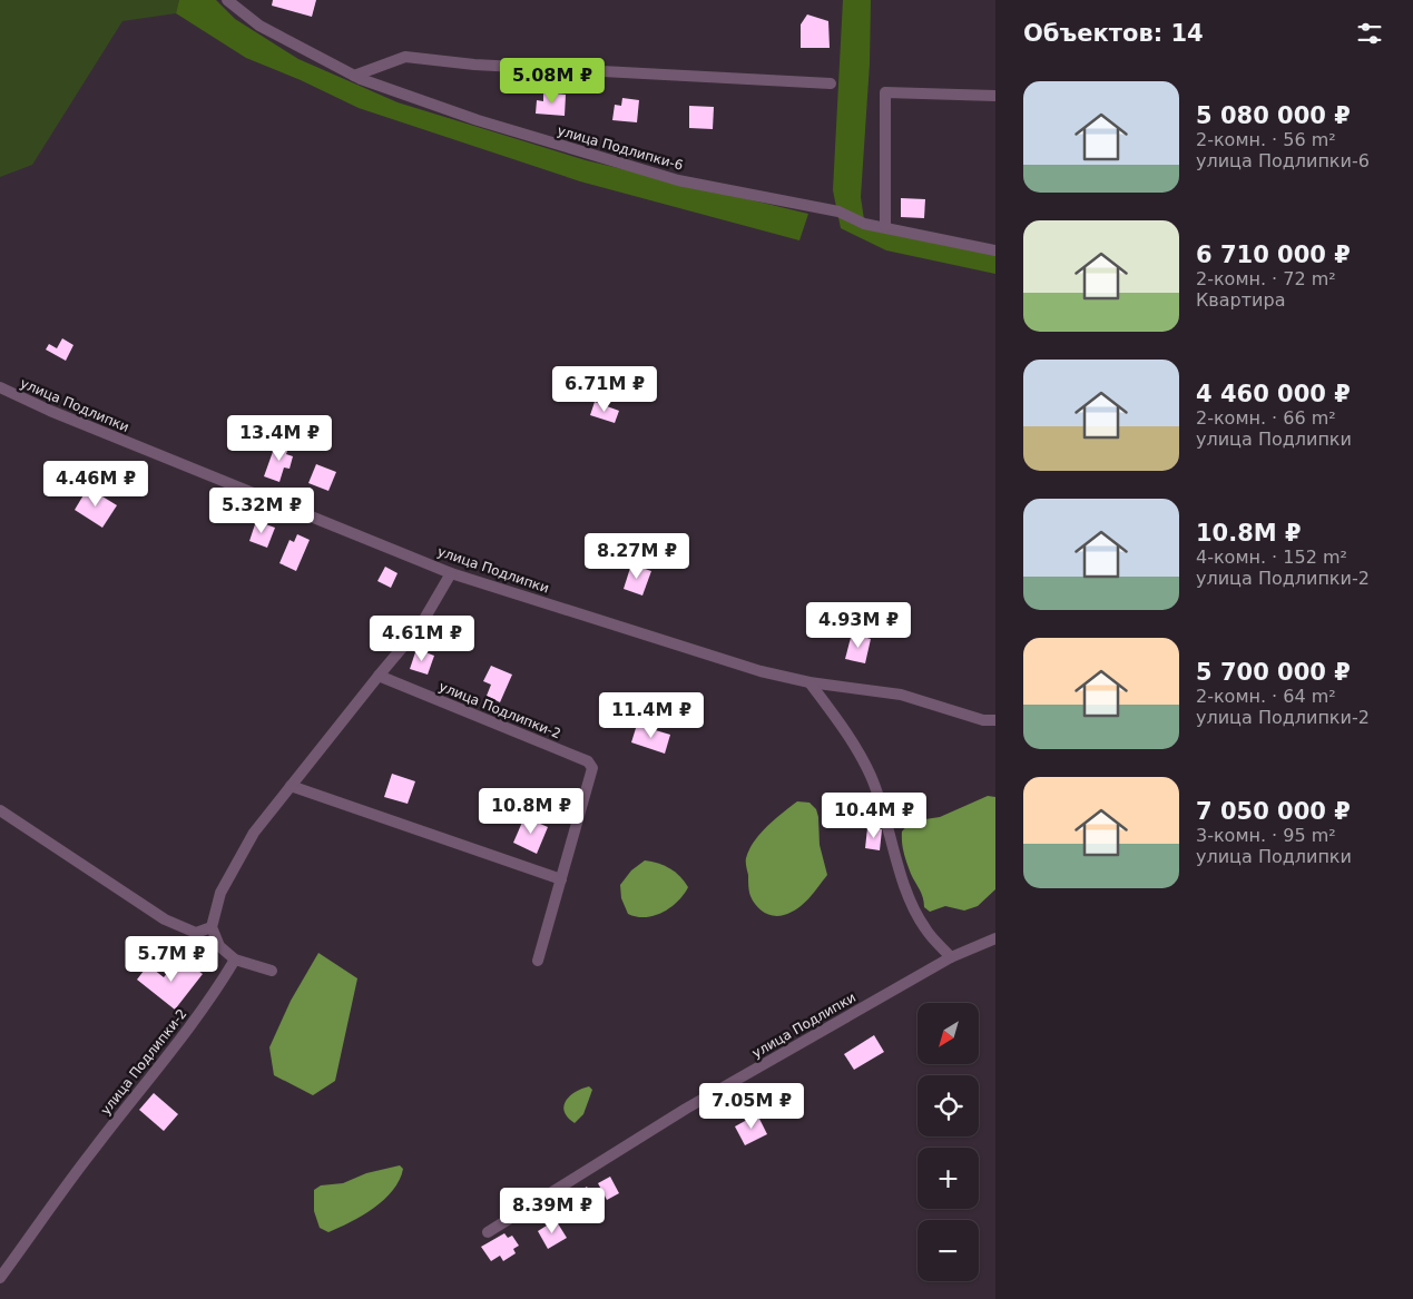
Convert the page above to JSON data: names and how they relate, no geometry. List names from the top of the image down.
{
  "streets": {
    "street": ["улица Подлипки-6", "улица Подлипки", "улица Подлипки-2"]
  },
  "north": "bottom left",
  "page": {
    "heading": "Объектов: 14",
    "price": [
      "5.08M ₽",
      "6.71M ₽",
      "13.4M ₽",
      "4.46M ₽",
      "5.32M ₽",
      "8.27M ₽",
      "4.93M ₽",
      "4.61M ₽",
      "11.4M ₽",
      "10.8M ₽",
      "10.4M ₽",
      "5.7M ₽",
      "7.05M ₽",
      "8.39M ₽"
    ],
    "list": [
      {
        "name": "5 080 000 ₽",
        "note": "2-комн. · 56 m² · улица Подлипки-6"
      },
      {
        "name": "6 710 000 ₽",
        "note": "2-комн. · 72 m² · Квартира"
      },
      {
        "name": "4 460 000 ₽",
        "note": "2-комн. · 66 m² · улица Подлипки"
      },
      {
        "name": "10.8M ₽",
        "note": "4-комн. · 152 m² · улица Подлипки-2"
      },
      {
        "name": "5 700 000 ₽",
        "note": "2-комн. · 64 m² · улица Подлипки-2"
      },
      {
        "name": "7 050 000 ₽",
        "note": "3-комн. · 95 m² · улица Подлипки"
      }
    ],
    "map_buttons": ["+", "−"]
  }
}
